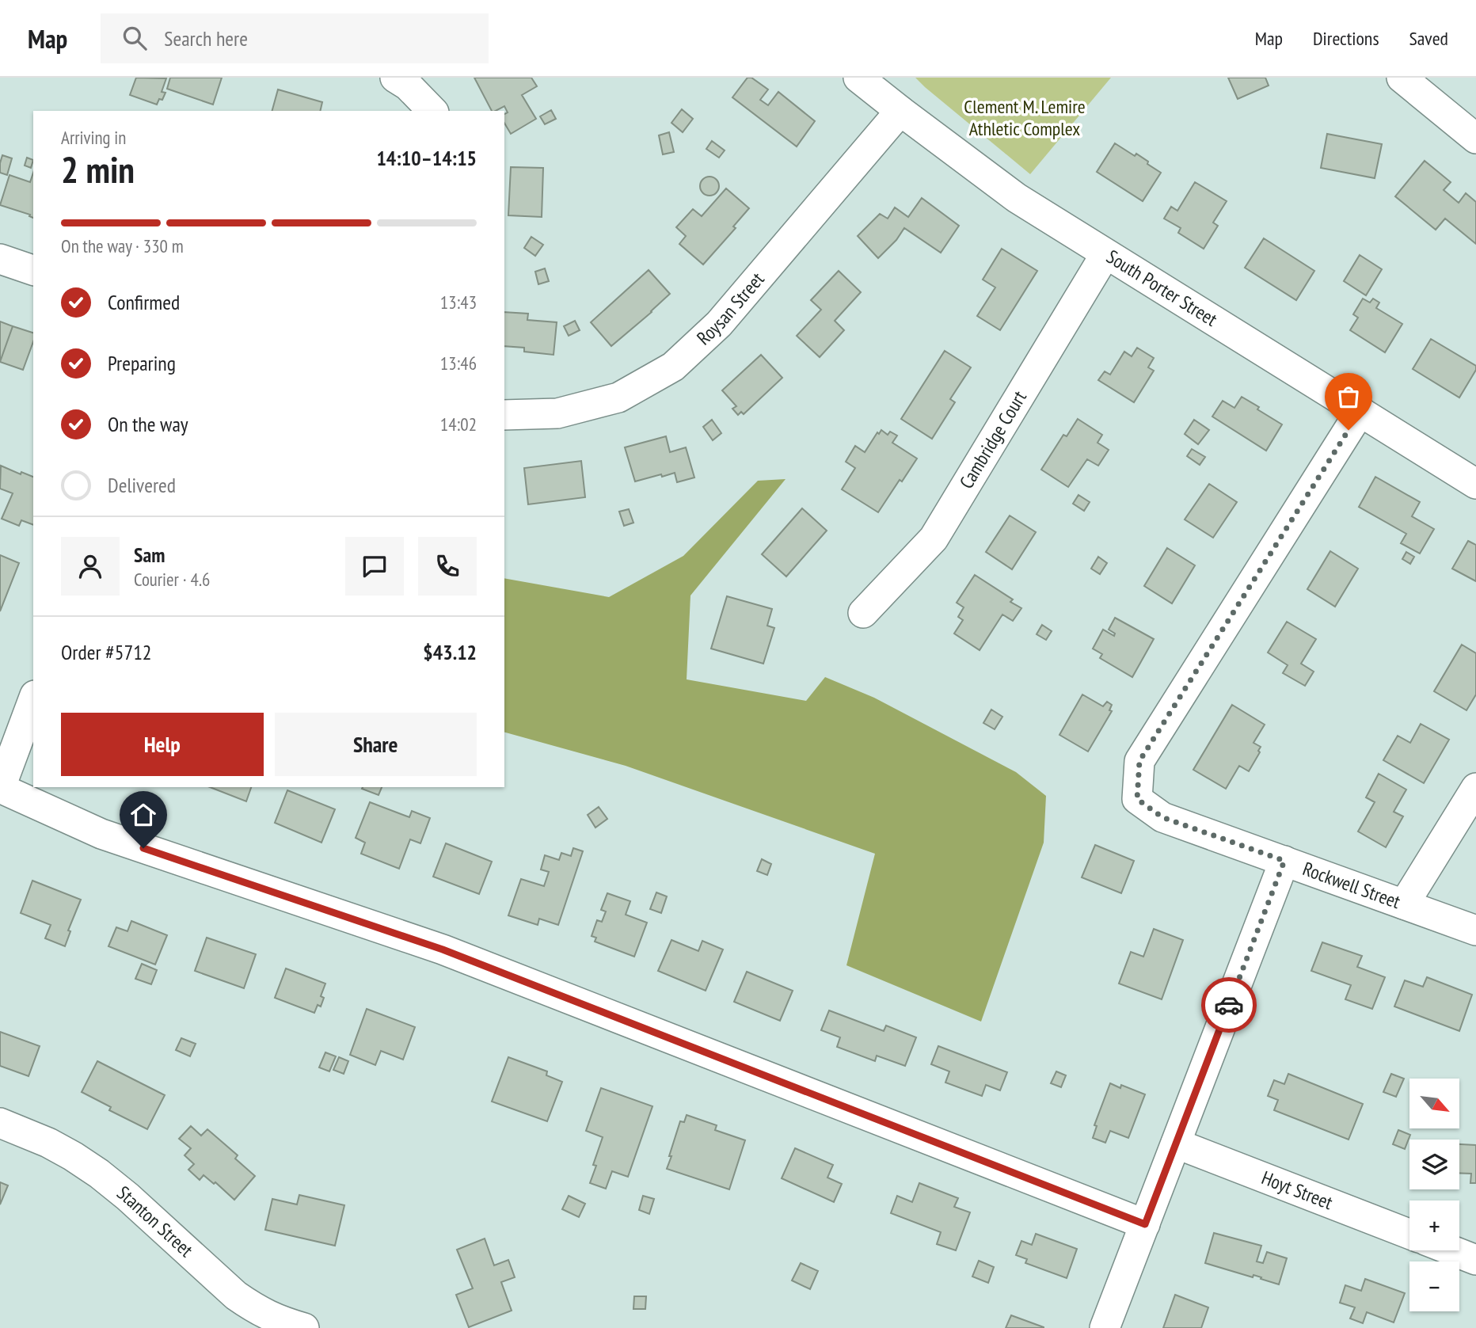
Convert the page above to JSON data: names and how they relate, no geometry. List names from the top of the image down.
{
  "streets": {
    "street": [
      "South Porter Street",
      "Roysan Street",
      "Cambridge Court",
      "Rockwell Street",
      "Hoyt Street",
      "Stanton Street"
    ]
  },
  "crossings": [
    ["South Porter Street", "Roysan Street"],
    ["South Porter Street", "Cambridge Court"],
    ["South Porter Street", "Rockwell Street"]
  ],
  "parks": ["Clement M. Lemire Athletic Complex"],
  "north": "bottom right",
  "page": {
    "header": "Map",
    "search": "Search here",
    "nav": ["Map", "Directions", "Saved"],
    "heading": ["2 min", "Arriving in", "14:10–14:15"],
    "panel": [
      "Sam",
      "Courier · 4.6",
      "Order #5712",
      "$43.12"
    ],
    "bar": "On the way · 330 m",
    "list": [
      ["Confirmed", "13:43"],
      ["Preparing", "13:46"],
      ["On the way", "14:02"],
      "Delivered"
    ],
    "buttons": ["Help", "Share"],
    "map_buttons": ["+", "−"]
  }
}
